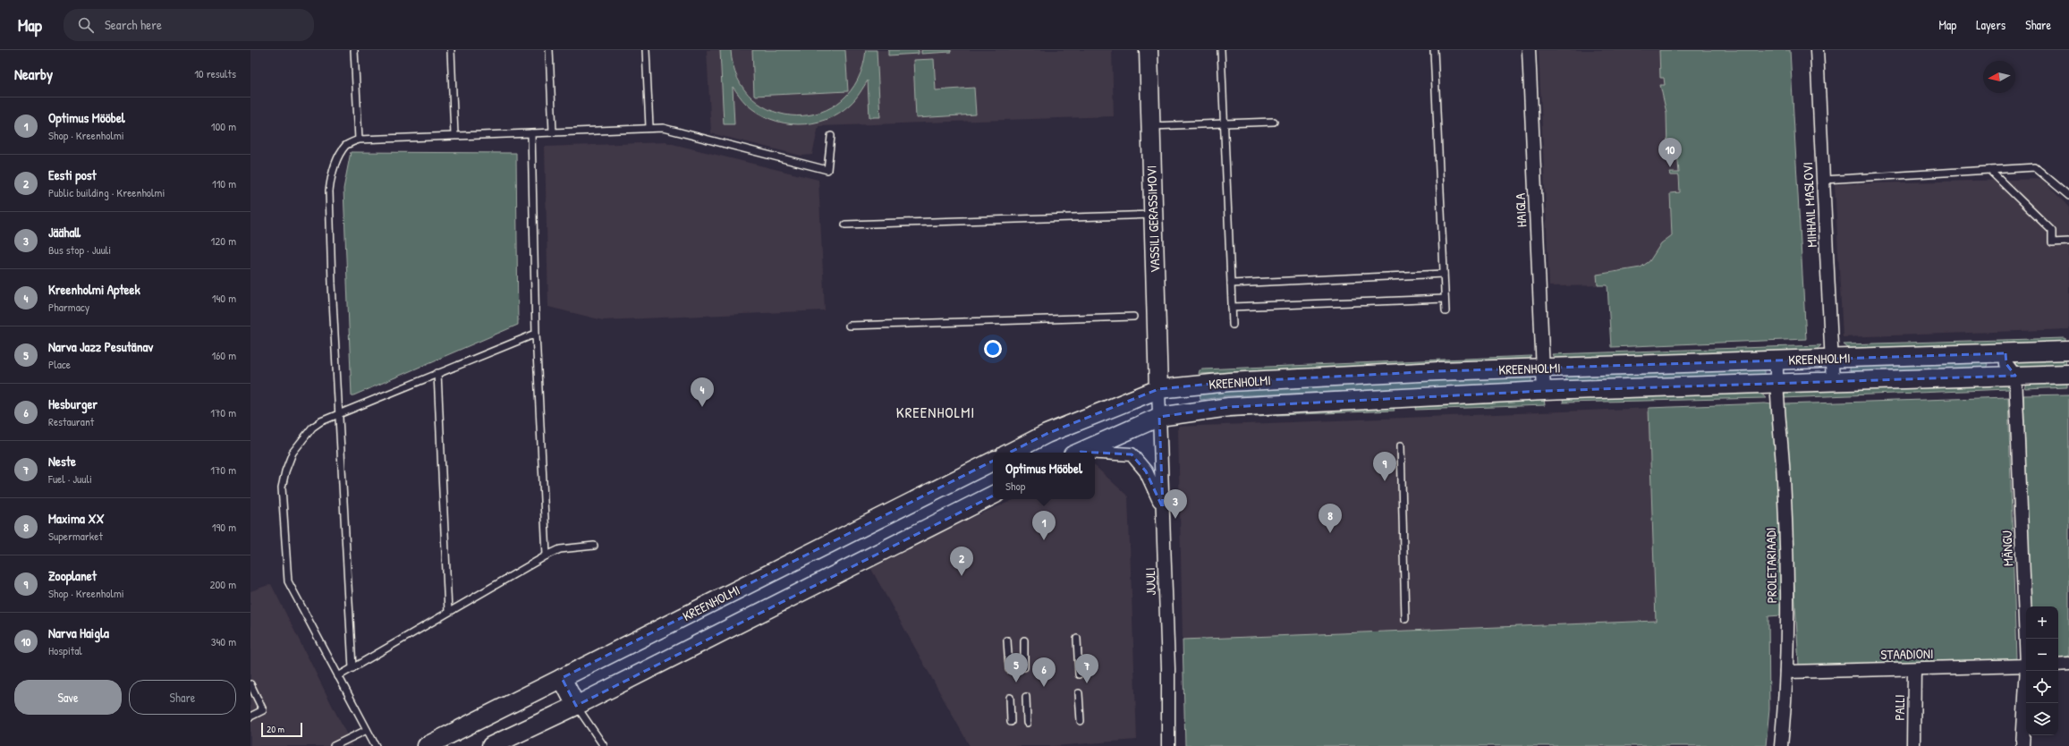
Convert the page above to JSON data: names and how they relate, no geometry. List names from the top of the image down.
{
  "streets": {
    "main road": ["VASSILI GERASSIMOVI", "KREENHOLMI"],
    "street": [
      "MIHHAIL MASLOVI",
      "HAIGLA",
      "MÄNGU",
      "PROLETARIAADI",
      "JUULI",
      "STAADIONI",
      "PALLI"
    ]
  },
  "crossings": [
    ["MIHHAIL MASLOVI", "KREENHOLMI"],
    ["HAIGLA", "KREENHOLMI"],
    ["VASSILI GERASSIMOVI", "KREENHOLMI"],
    ["VASSILI GERASSIMOVI", "JUULI"],
    ["KREENHOLMI", "MÄNGU"],
    ["KREENHOLMI", "PROLETARIAADI"],
    ["KREENHOLMI", "JUULI"],
    ["PROLETARIAADI", "STAADIONI"],
    ["STAADIONI", "PALLI"]
  ],
  "districts": ["KREENHOLMI"],
  "scale_bar": "20 m",
  "north": "left",
  "page": {
    "header": "Map",
    "search": "Search here",
    "nav": ["Map", "Layers", "Share"],
    "heading": ["Nearby", "10 results"],
    "list": [
      {
        "mark": "1",
        "name": "Optimus Mööbel",
        "note": "Shop · Kreenholmi",
        "value": "100 m"
      },
      {
        "mark": "2",
        "name": "Eesti post",
        "note": "Public building · Kreenholmi",
        "value": "110 m"
      },
      {
        "mark": "3",
        "name": "Jäähall",
        "note": "Bus stop · Juuli",
        "value": "120 m"
      },
      {
        "mark": "4",
        "name": "Kreenholmi Apteek",
        "note": "Pharmacy",
        "value": "140 m"
      },
      {
        "mark": "5",
        "name": "Narva Jazz Pesutänav",
        "note": "Place",
        "value": "160 m"
      },
      {
        "mark": "6",
        "name": "Hesburger",
        "note": "Restaurant",
        "value": "170 m"
      },
      {
        "mark": "7",
        "name": "Neste",
        "note": "Fuel · Juuli",
        "value": "170 m"
      },
      {
        "mark": "8",
        "name": "Maxima XX",
        "note": "Supermarket",
        "value": "190 m"
      },
      {
        "mark": "9",
        "name": "Zooplanet",
        "note": "Shop · Kreenholmi",
        "value": "200 m"
      },
      {
        "mark": "10",
        "name": "Narva Haigla",
        "note": "Hospital",
        "value": "340 m"
      }
    ],
    "pins": [
      "10",
      "4",
      "9",
      "3",
      "8",
      "1",
      "2",
      "5",
      "7",
      "6"
    ],
    "popup": ["Optimus Mööbel", "Shop"],
    "map_buttons": ["+", "−"],
    "buttons": ["Save", "Share"],
    "scale": "20 m"
  }
}
